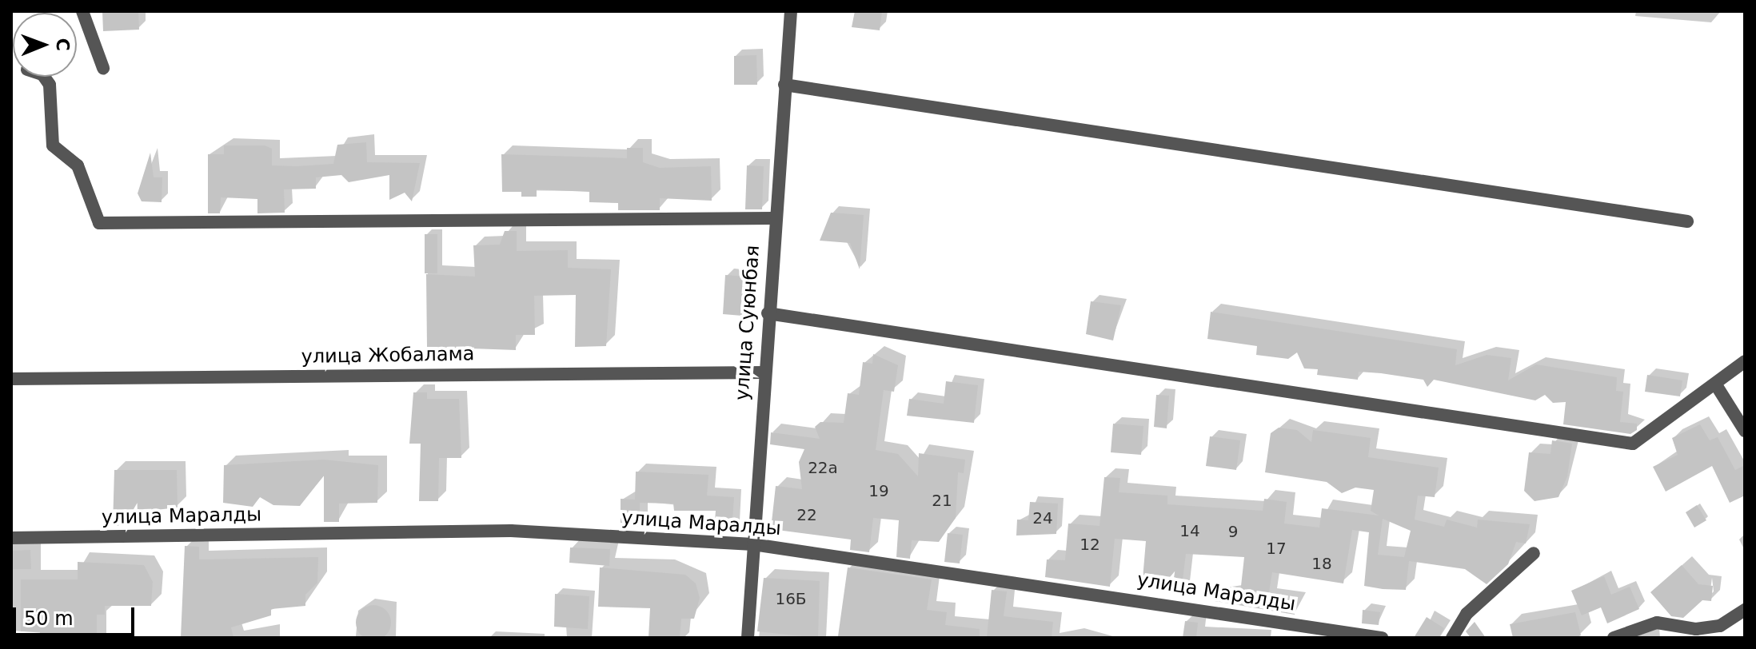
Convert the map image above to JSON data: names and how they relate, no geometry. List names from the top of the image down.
{
  "streets": {
    "street": ["улица Суюнбая", "улица Жобалама", "улица Маралды"]
  },
  "crossings": [
    ["улица Суюнбая", "улица Жобалама"],
    ["улица Суюнбая", "улица Маралды"]
  ],
  "house_numbers": [
    "22а",
    "19",
    "21",
    "22",
    "24",
    "14",
    "9",
    "12",
    "17",
    "18",
    "16Б"
  ],
  "scale_bar": "50 m",
  "north": "right"
}
